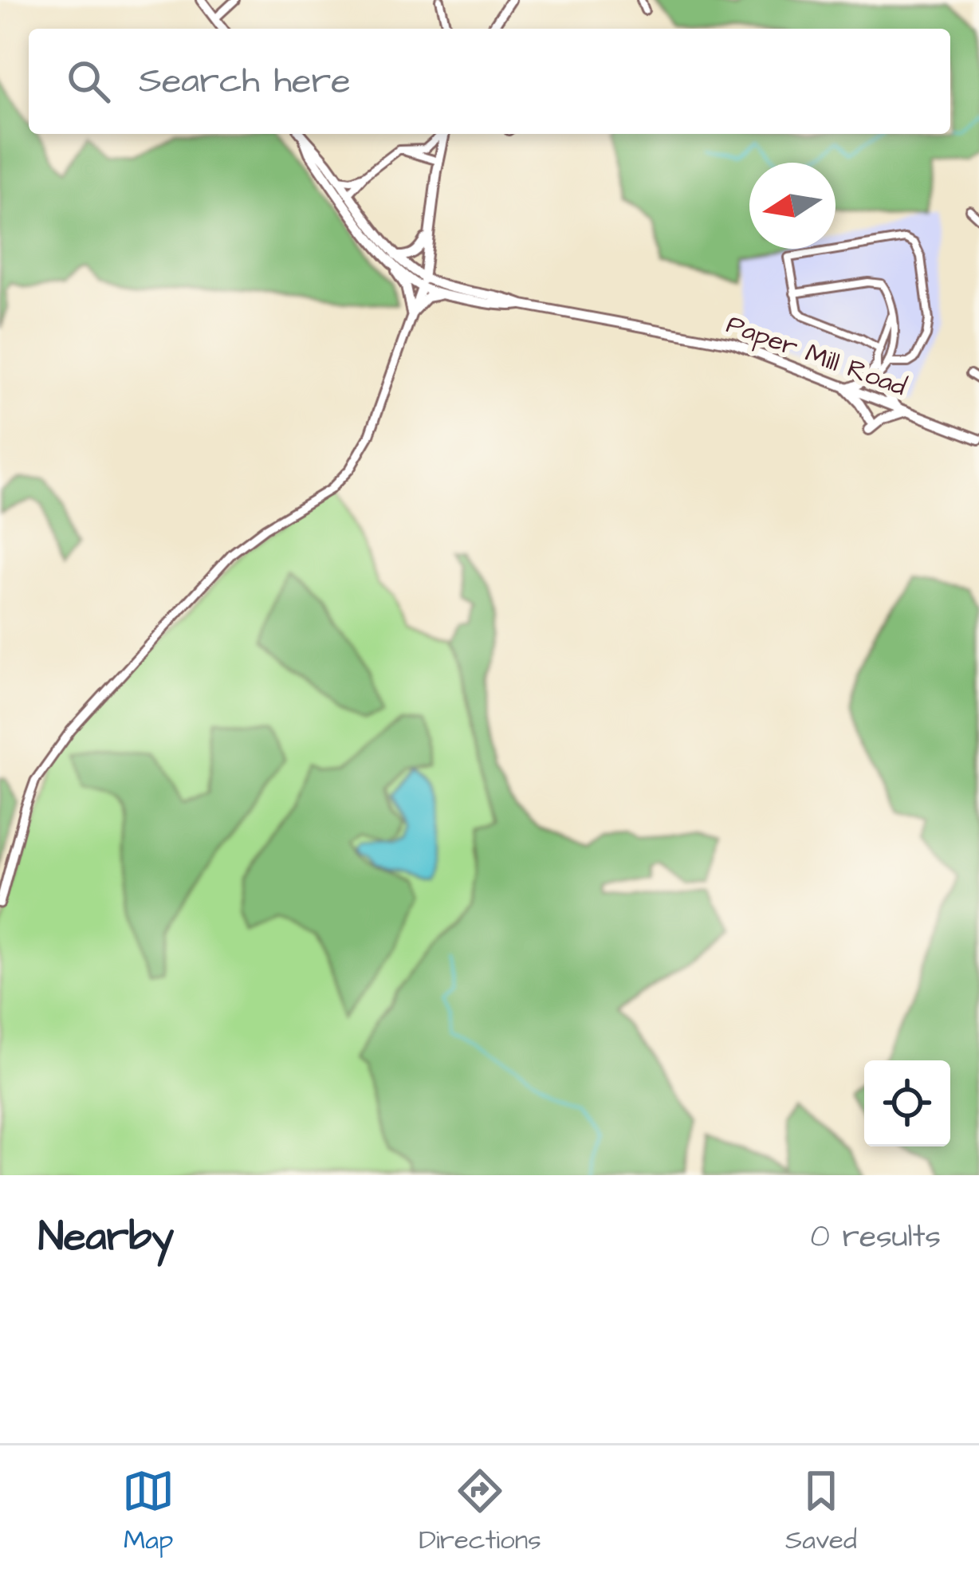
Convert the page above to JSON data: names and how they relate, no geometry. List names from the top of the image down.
{
  "streets": {
    "main road": ["Paper Mill Road"]
  },
  "north": "left",
  "page": {
    "search": "Search here",
    "heading": ["Nearby", "0 results"],
    "nav": ["Map", "Directions", "Saved"]
  }
}
